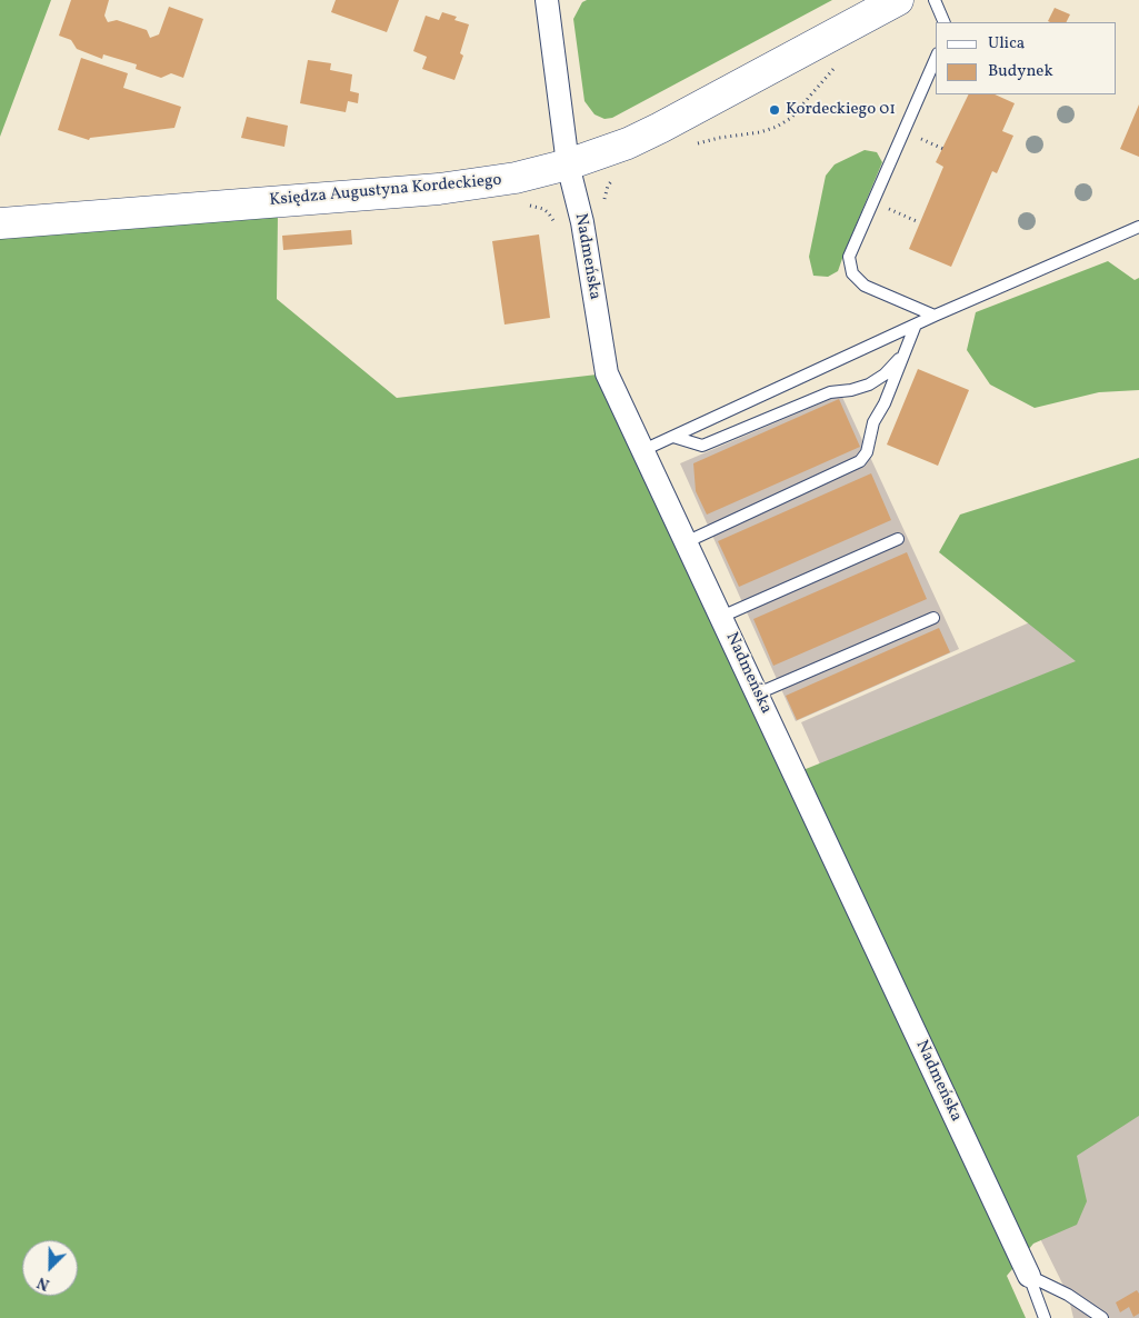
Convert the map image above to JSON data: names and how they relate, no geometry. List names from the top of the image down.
{
  "streets": {
    "street": ["Księdza Augustyna Kordeckiego", "Nadmeńska"]
  },
  "crossings": [
    ["Księdza Augustyna Kordeckiego", "Nadmeńska"]
  ],
  "places": ["Kordeckiego 01"],
  "legend": ["Ulica", "Budynek"],
  "north": "bottom left"
}
